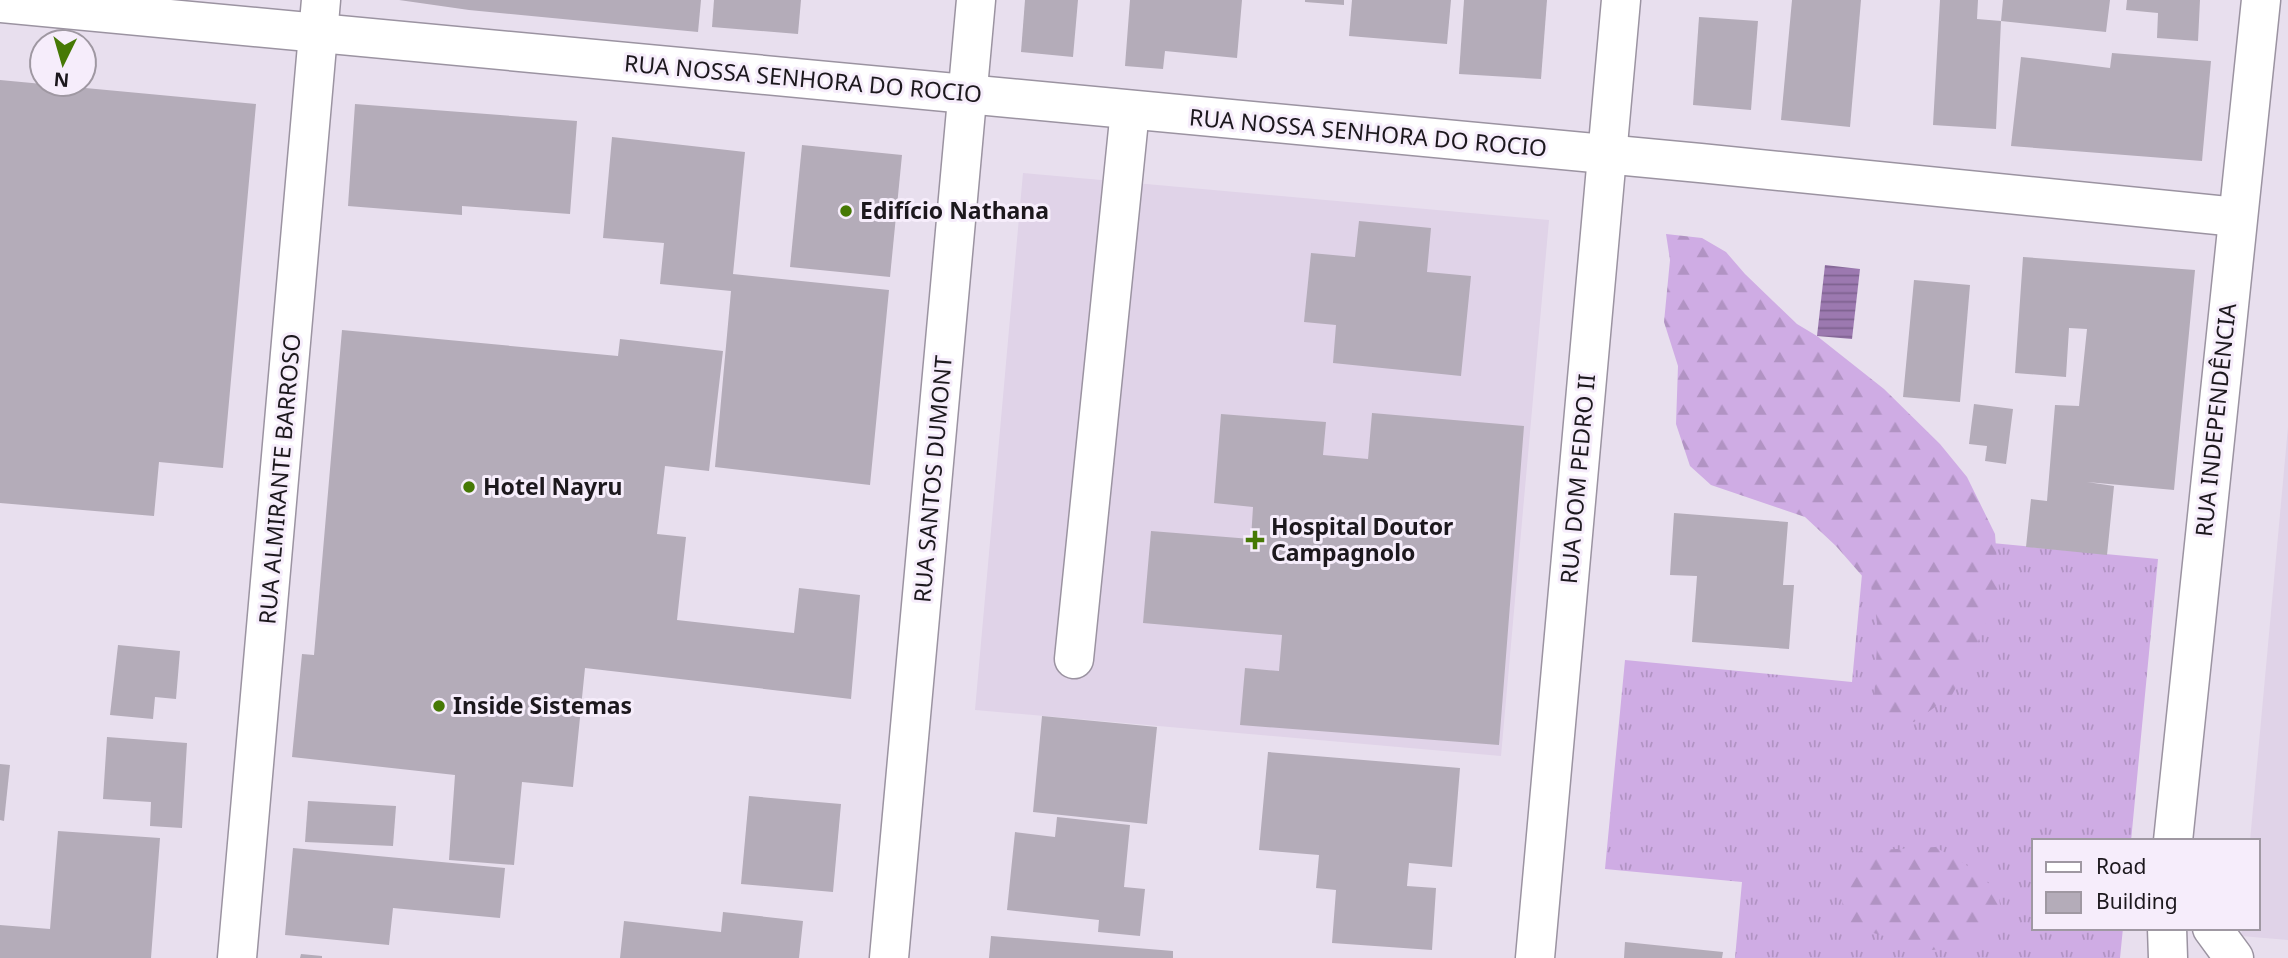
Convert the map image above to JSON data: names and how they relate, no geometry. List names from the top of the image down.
{
  "streets": {
    "street": [
      "RUA NOSSA SENHORA DO ROCIO",
      "RUA INDEPENDÊNCIA",
      "RUA ALMIRANTE BARROSO",
      "RUA SANTOS DUMONT",
      "RUA DOM PEDRO II"
    ]
  },
  "crossings": [
    ["RUA NOSSA SENHORA DO ROCIO", "RUA INDEPENDÊNCIA"],
    ["RUA NOSSA SENHORA DO ROCIO", "RUA ALMIRANTE BARROSO"],
    ["RUA NOSSA SENHORA DO ROCIO", "RUA SANTOS DUMONT"],
    ["RUA NOSSA SENHORA DO ROCIO", "RUA DOM PEDRO II"]
  ],
  "places": {
    "other": ["Edifício Nathana", "Hotel Nayru", "Inside Sistemas"],
    "health": ["Hospital Doutor Campagnolo"]
  },
  "legend": ["Road", "Building"],
  "north": "bottom"
}
